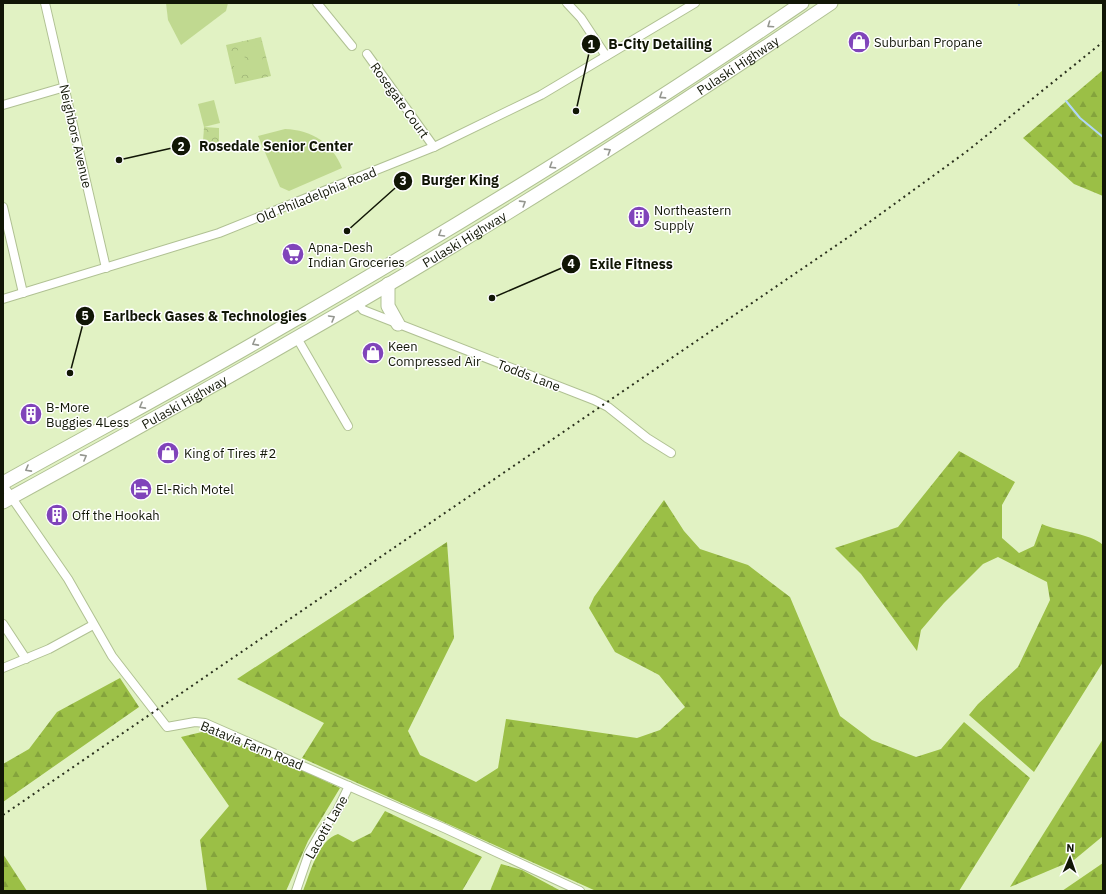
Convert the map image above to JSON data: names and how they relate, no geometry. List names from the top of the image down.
{
  "streets": {
    "highway": ["Pulaski Highway"],
    "street": [
      "Rosegate Court",
      "Neighbors Avenue",
      "Old Philadelphia Road",
      "Todds Lane",
      "Batavia Farm Road",
      "Lacotti Lane"
    ]
  },
  "crossings": [
    ["Pulaski Highway", "Todds Lane"],
    ["Pulaski Highway", "Batavia Farm Road"],
    ["Rosegate Court", "Old Philadelphia Road"],
    ["Neighbors Avenue", "Old Philadelphia Road"],
    ["Batavia Farm Road", "Lacotti Lane"]
  ],
  "places": {
    "shop": ["Suburban Propane", "Keen Compressed Air", "King of Tires #2"],
    "other": [
      "B-City Detailing",
      "Rosedale Senior Center",
      "Burger King",
      "Exile Fitness",
      "Earlbeck Gases & Technologies"
    ],
    "building": ["Northeastern Supply", "B-More Buggies 4Less", "Off the Hookah"],
    "supermarket": ["Apna-Desh Indian Groceries"],
    "hotel": ["El-Rich Motel"]
  },
  "north": "top"
}
